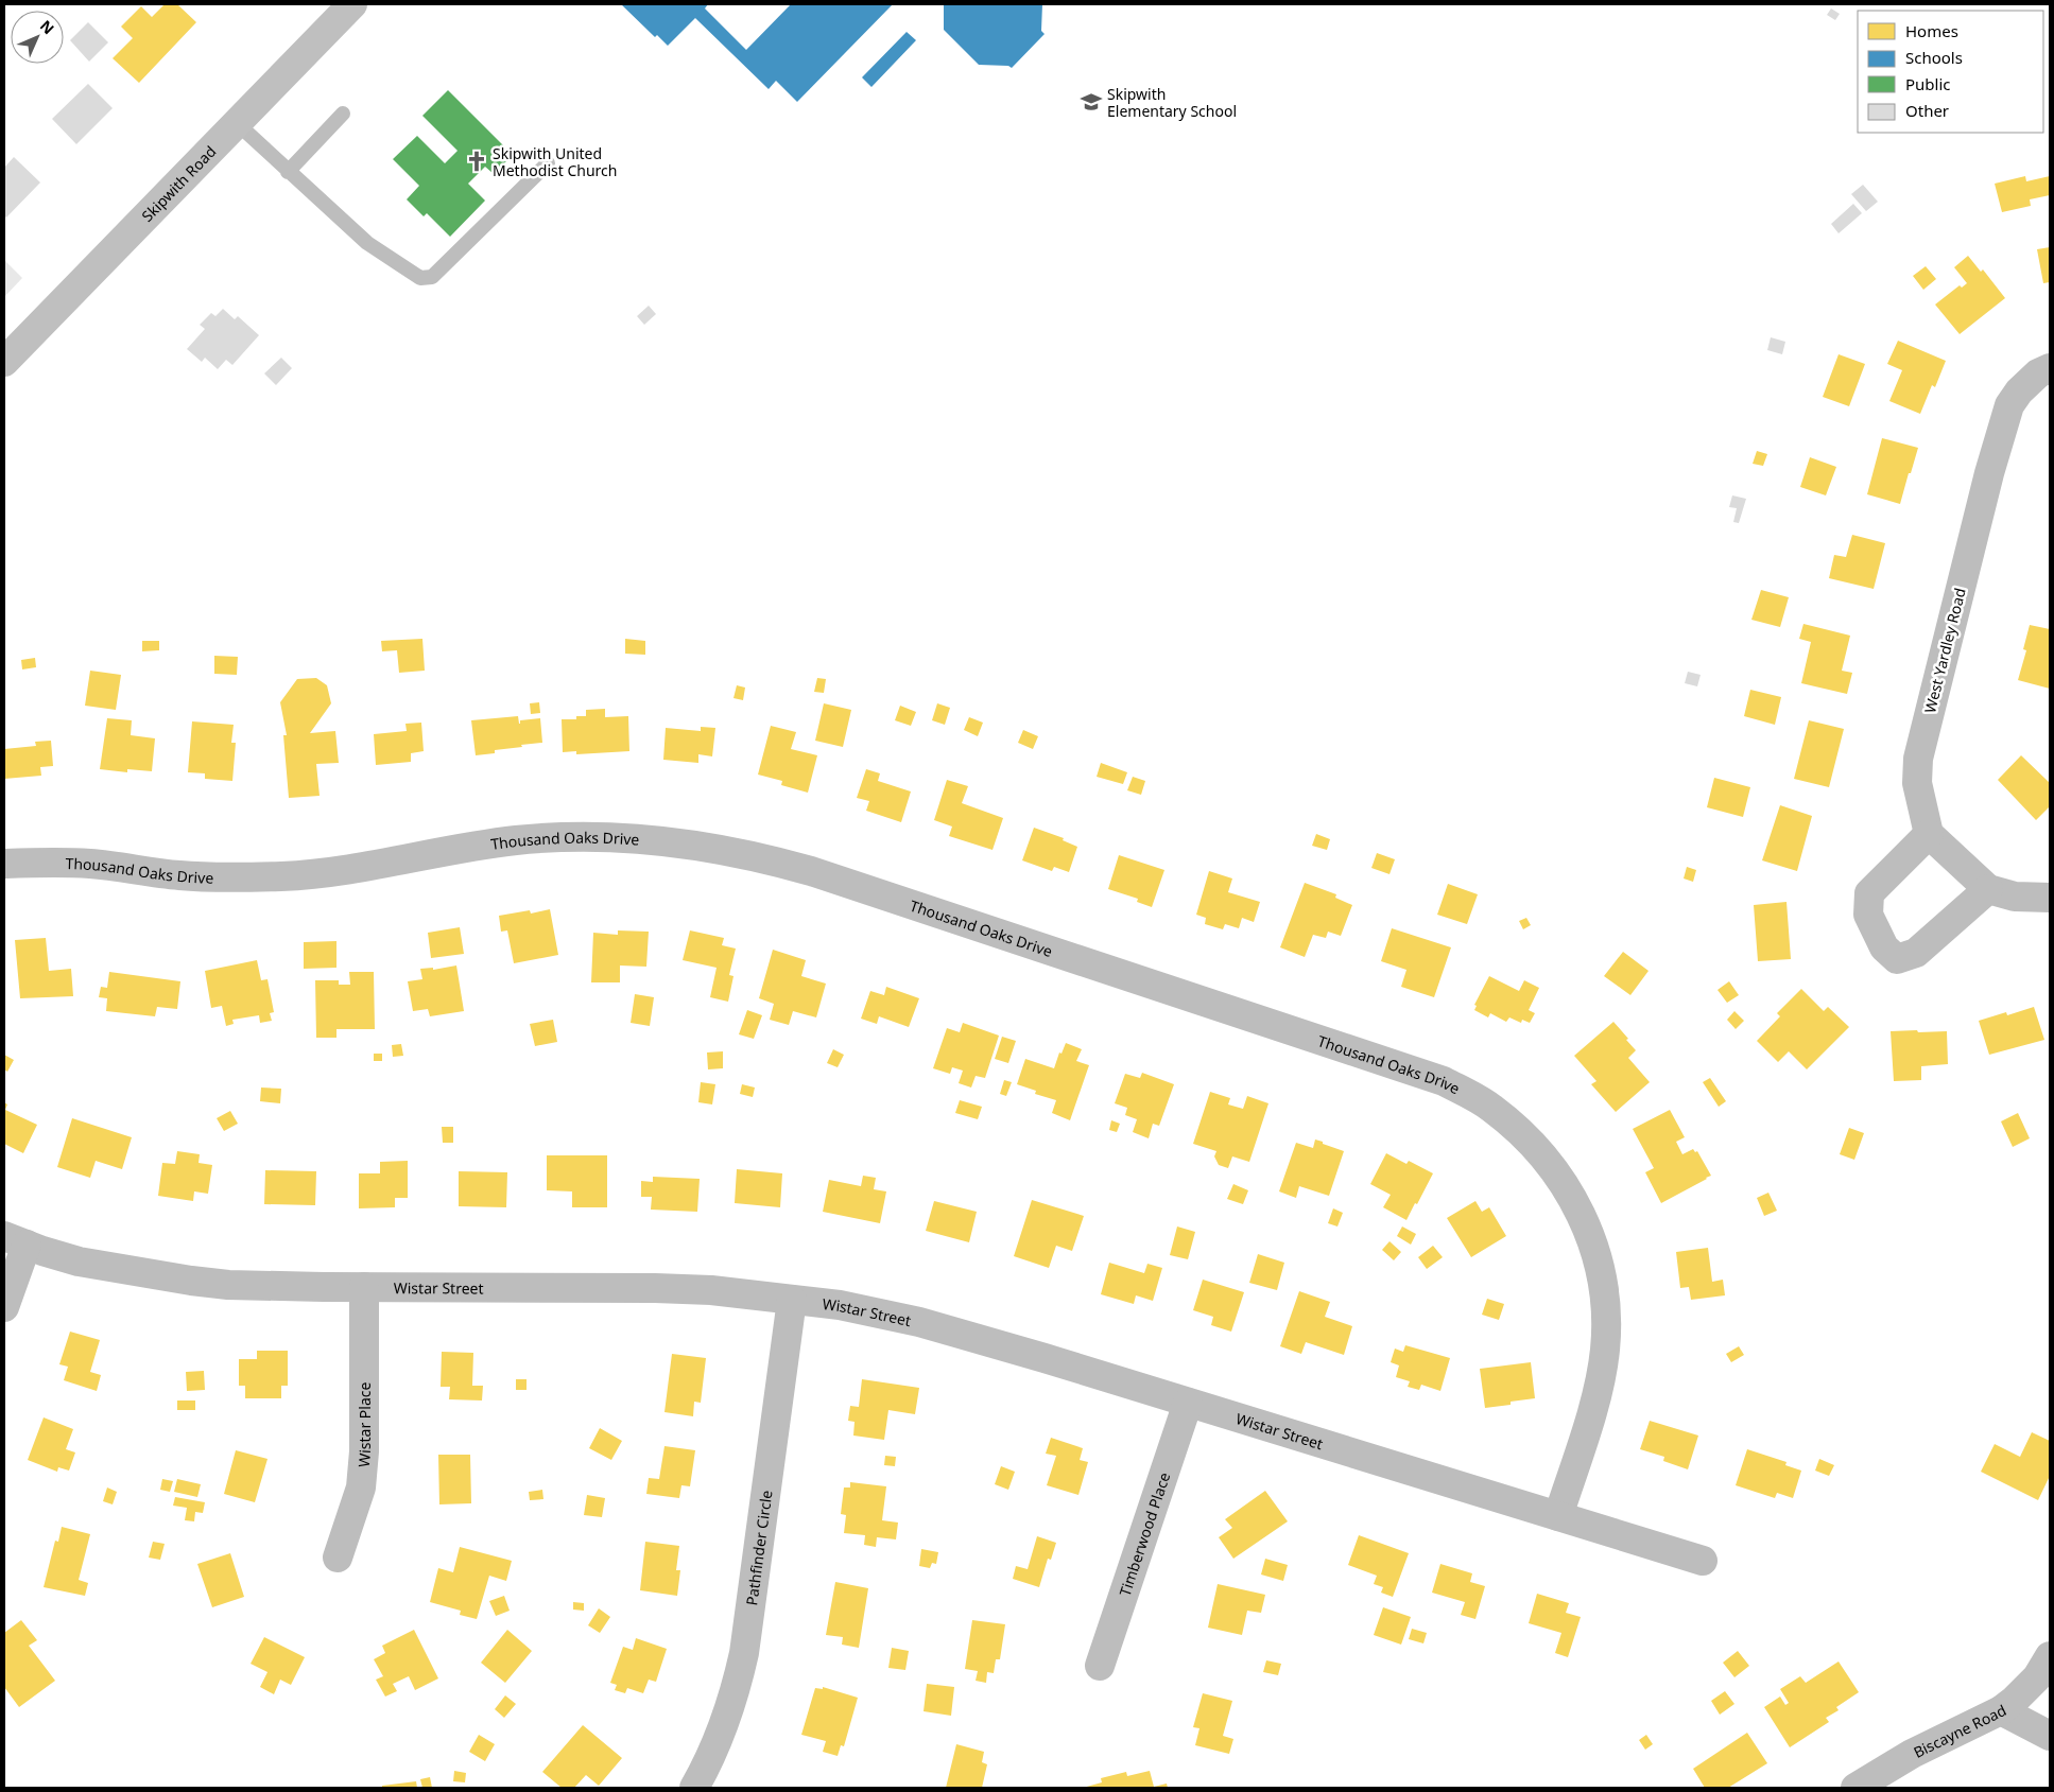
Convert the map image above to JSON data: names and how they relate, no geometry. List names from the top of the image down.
{
  "streets": {
    "main road": ["Skipwith Road"],
    "street": [
      "West Yardley Road",
      "Thousand Oaks Drive",
      "Wistar Street",
      "Wistar Place",
      "Timberwood Place",
      "Pathfinder Circle",
      "Biscayne Road"
    ]
  },
  "crossings": [
    ["Thousand Oaks Drive", "Wistar Street"],
    ["Wistar Street", "Wistar Place"],
    ["Wistar Street", "Timberwood Place"],
    ["Wistar Street", "Pathfinder Circle"]
  ],
  "places": {
    "school or university": ["Skipwith Elementary School"],
    "church": ["Skipwith United Methodist Church"]
  },
  "legend": [
    "Homes",
    "Schools",
    "Public",
    "Other"
  ],
  "north": "top right"
}
